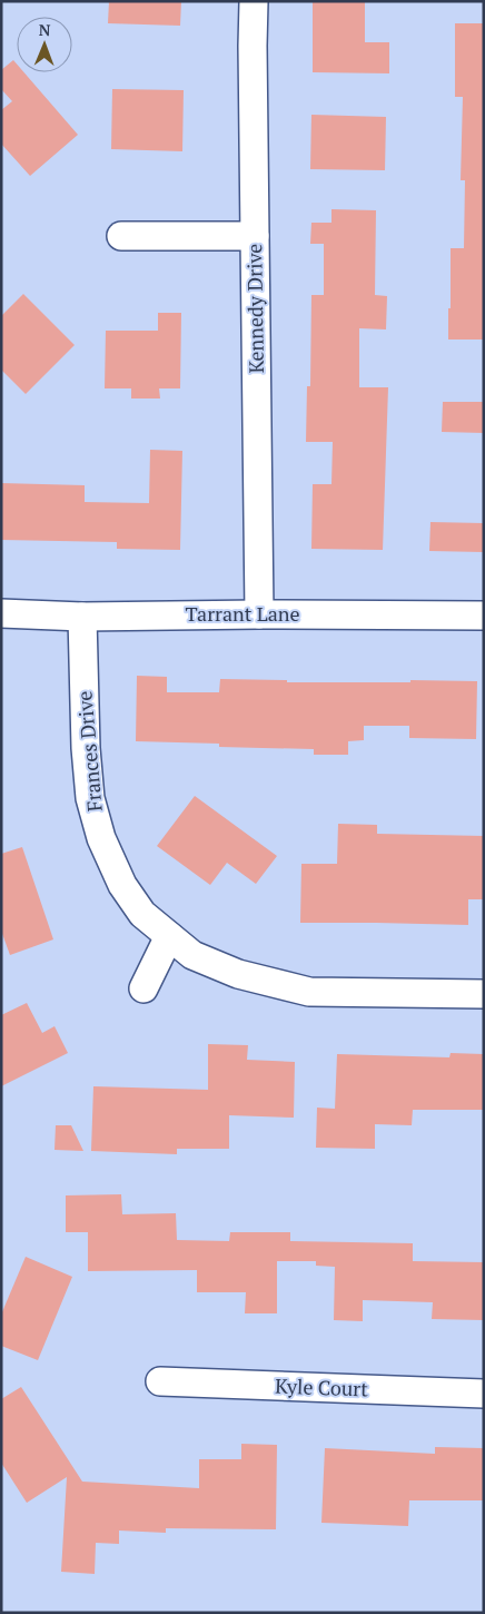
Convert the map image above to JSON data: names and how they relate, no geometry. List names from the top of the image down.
{
  "streets": {
    "street": [
      "Kennedy Drive",
      "Tarrant Lane",
      "Frances Drive",
      "Kyle Court"
    ]
  },
  "crossings": [
    ["Kennedy Drive", "Tarrant Lane"],
    ["Tarrant Lane", "Frances Drive"]
  ],
  "north": "top"
}
